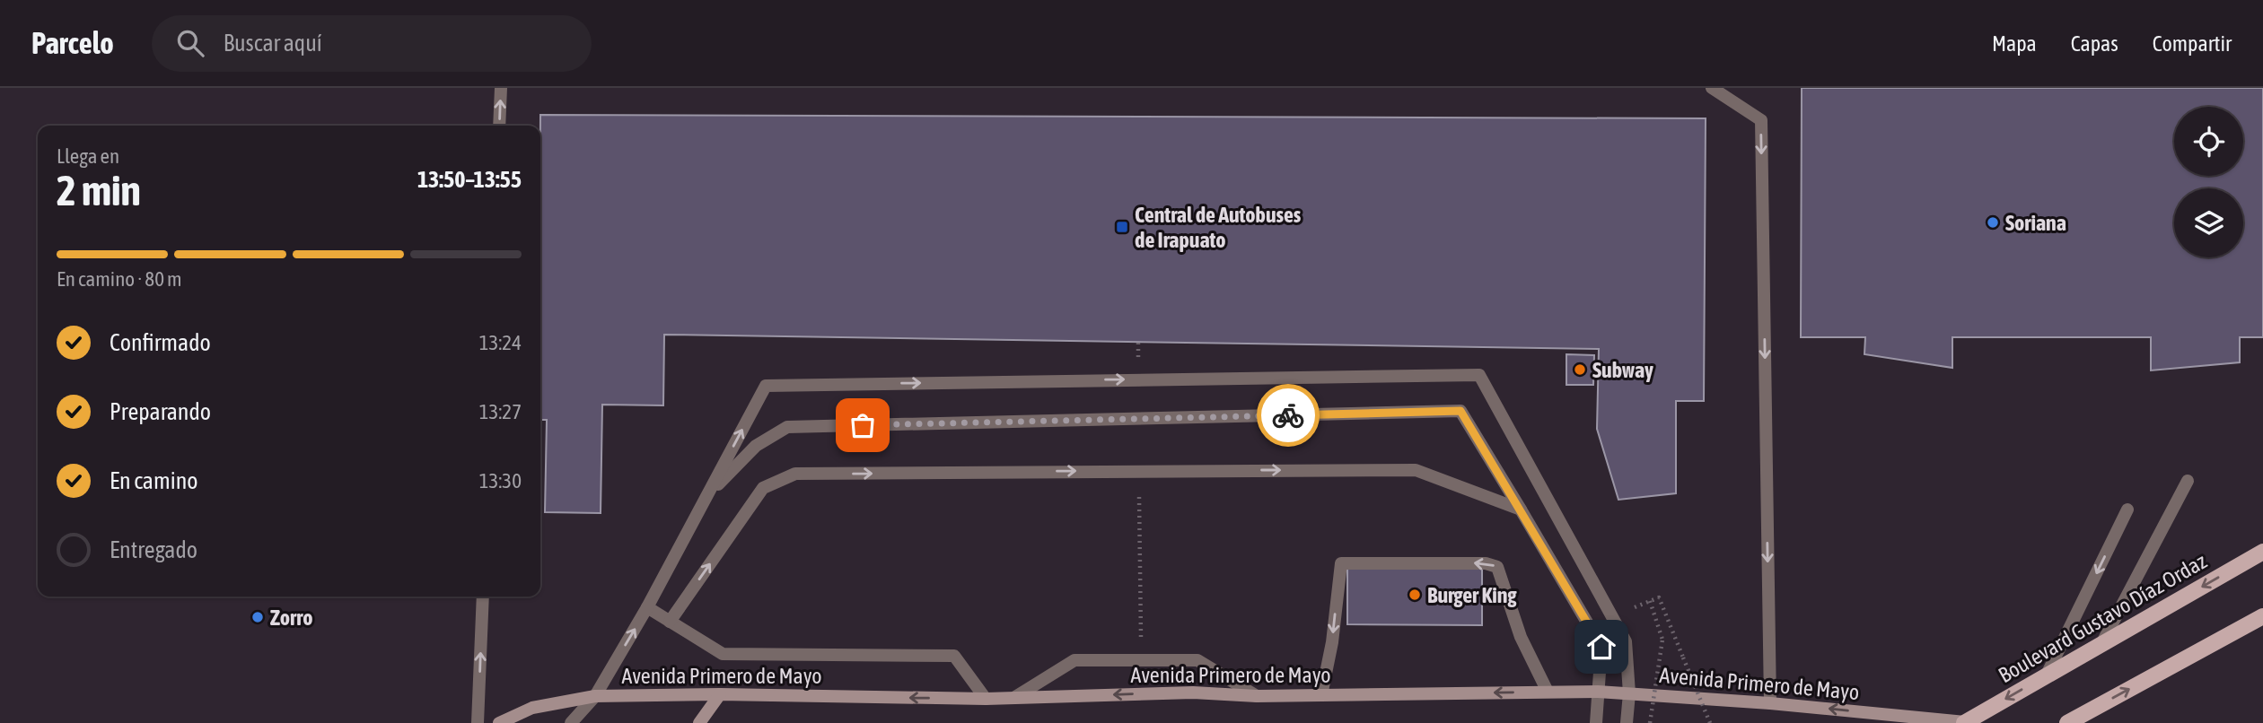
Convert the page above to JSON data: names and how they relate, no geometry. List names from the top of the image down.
{
  "streets": {
    "main road": ["Boulevard Gustavo Díaz Ordaz"],
    "street": ["Avenida Primero de Mayo"]
  },
  "crossings": [
    ["Boulevard Gustavo Díaz Ordaz", "Avenida Primero de Mayo"]
  ],
  "one_way": ["Avenida Primero de Mayo"],
  "places": {
    "other": [
      "Soriana",
      "Subway",
      "Burger King",
      "Zorro"
    ],
    "transit": ["Central de Autobuses de Irapuato"]
  },
  "page": {
    "header": "Parcelo",
    "search": "Buscar aquí",
    "nav": ["Mapa", "Capas", "Compartir"],
    "heading": ["2 min", "Llega en", "13:50–13:55"],
    "bar": "En camino · 80 m",
    "list": [
      ["Confirmado", "13:24"],
      ["Preparando", "13:27"],
      ["En camino", "13:30"],
      "Entregado"
    ]
  }
}
